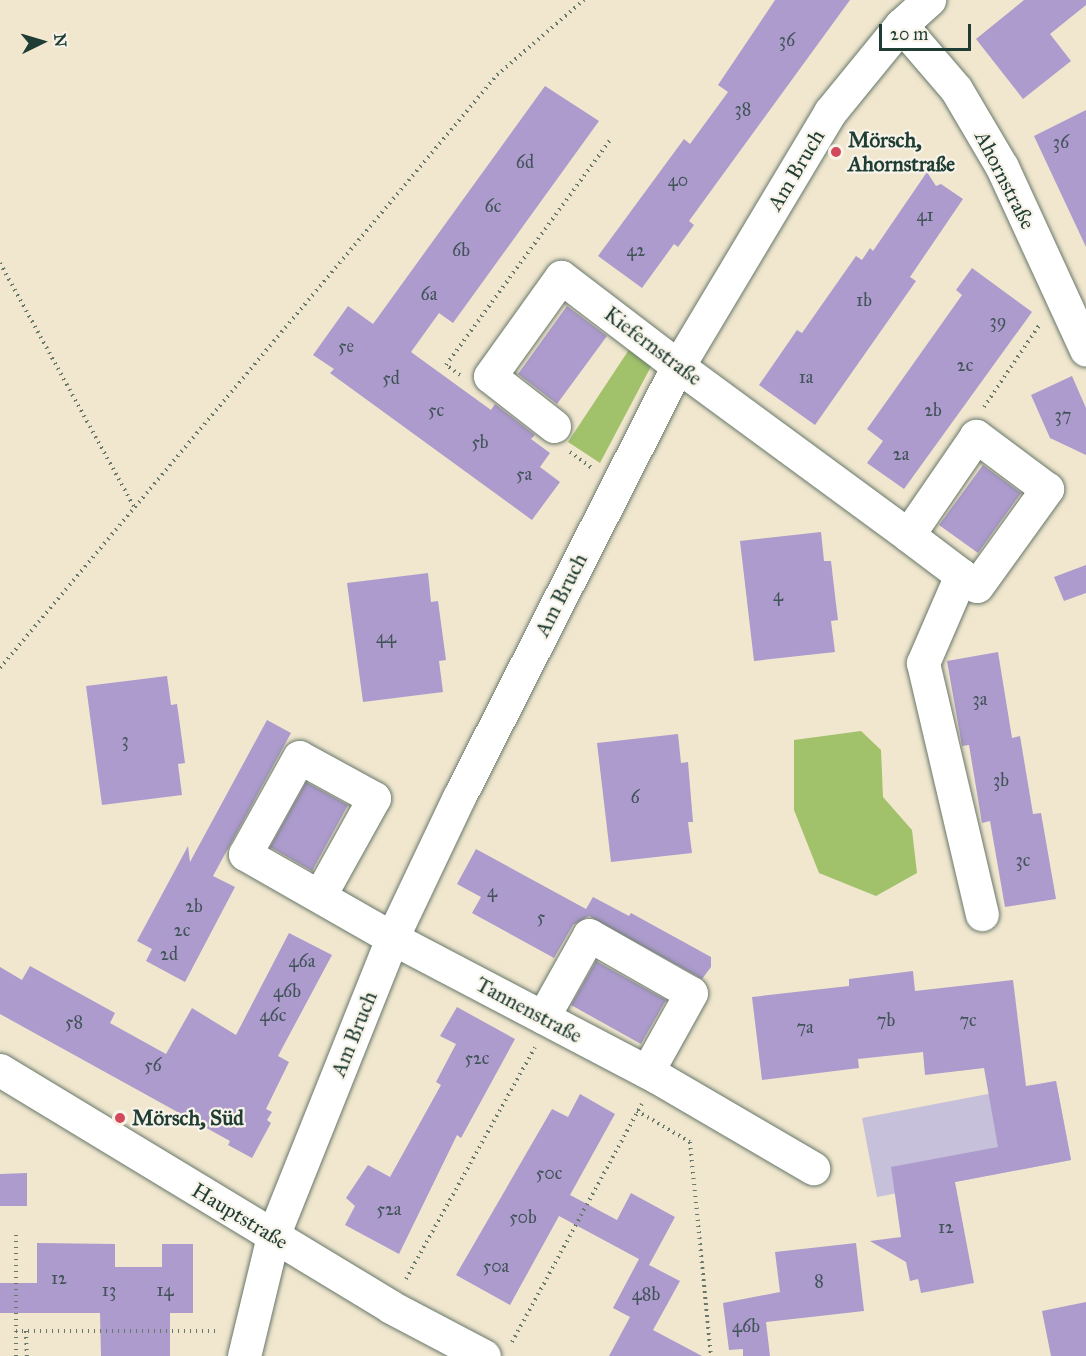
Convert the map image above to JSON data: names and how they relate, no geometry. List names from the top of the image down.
{
  "streets": {
    "street": [
      "Am Bruch",
      "Ahornstraße",
      "Kiefernstraße",
      "Tannenstraße",
      "Hauptstraße"
    ]
  },
  "crossings": [
    ["Am Bruch", "Ahornstraße"],
    ["Am Bruch", "Kiefernstraße"],
    ["Am Bruch", "Tannenstraße"],
    ["Am Bruch", "Hauptstraße"]
  ],
  "places": ["Mörsch, Ahornstraße", "Mörsch, Süd"],
  "house_numbers": [
    "36",
    "38",
    "36",
    "6d",
    "40",
    "6c",
    "41",
    "6b",
    "42",
    "6a",
    "1b",
    "39",
    "5e",
    "2c",
    "1a",
    "5d",
    "5c",
    "2b",
    "37",
    "5b",
    "2a",
    "5a",
    "4",
    "44",
    "3a",
    "3",
    "3b",
    "6",
    "3c",
    "4",
    "2b",
    "5",
    "2c",
    "2d",
    "46a",
    "46b",
    "46c",
    "7b",
    "7c",
    "58",
    "7a",
    "52c",
    "56",
    "50c",
    "52a",
    "50b",
    "12",
    "50a",
    "12",
    "8",
    "13",
    "14",
    "48b",
    "46b"
  ],
  "scale_bar": "20 m",
  "north": "right"
}
